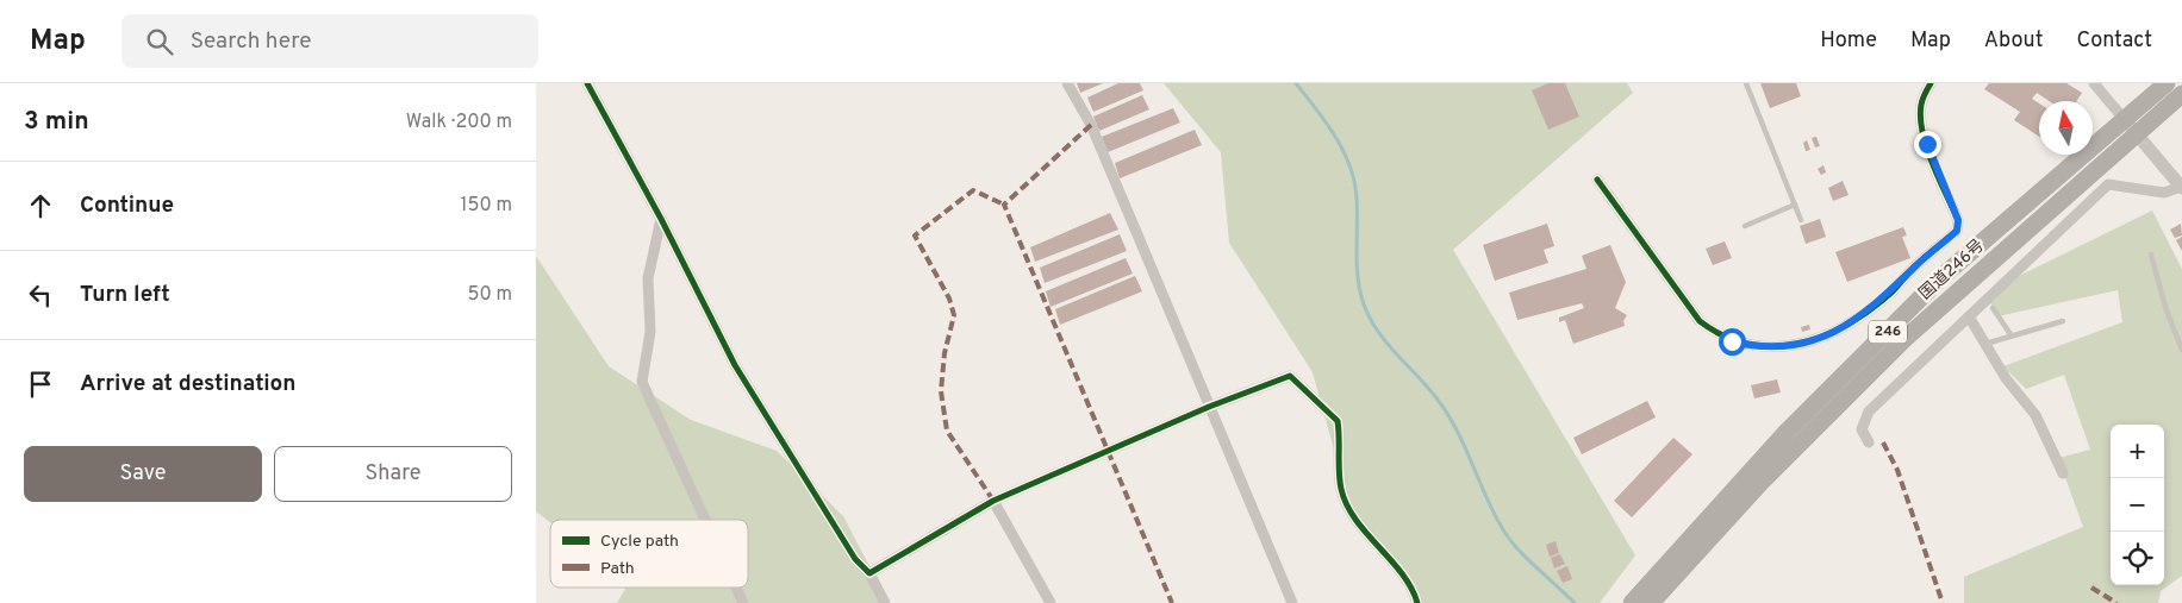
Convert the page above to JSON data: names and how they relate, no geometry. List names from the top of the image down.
{
  "streets": {
    "highway": ["国道246号", "246"]
  },
  "legend": ["Cycle path", "Path"],
  "north": "top",
  "page": {
    "header": "Map",
    "search": "Search here",
    "nav": [
      "Home",
      "Map",
      "About",
      "Contact"
    ],
    "heading": ["3 min", "Walk · 200 m"],
    "list": [
      ["Continue", "150 m"],
      ["Turn left", "50 m"],
      "Arrive at destination"
    ],
    "map_buttons": ["+", "−"],
    "buttons": ["Save", "Share"]
  }
}
